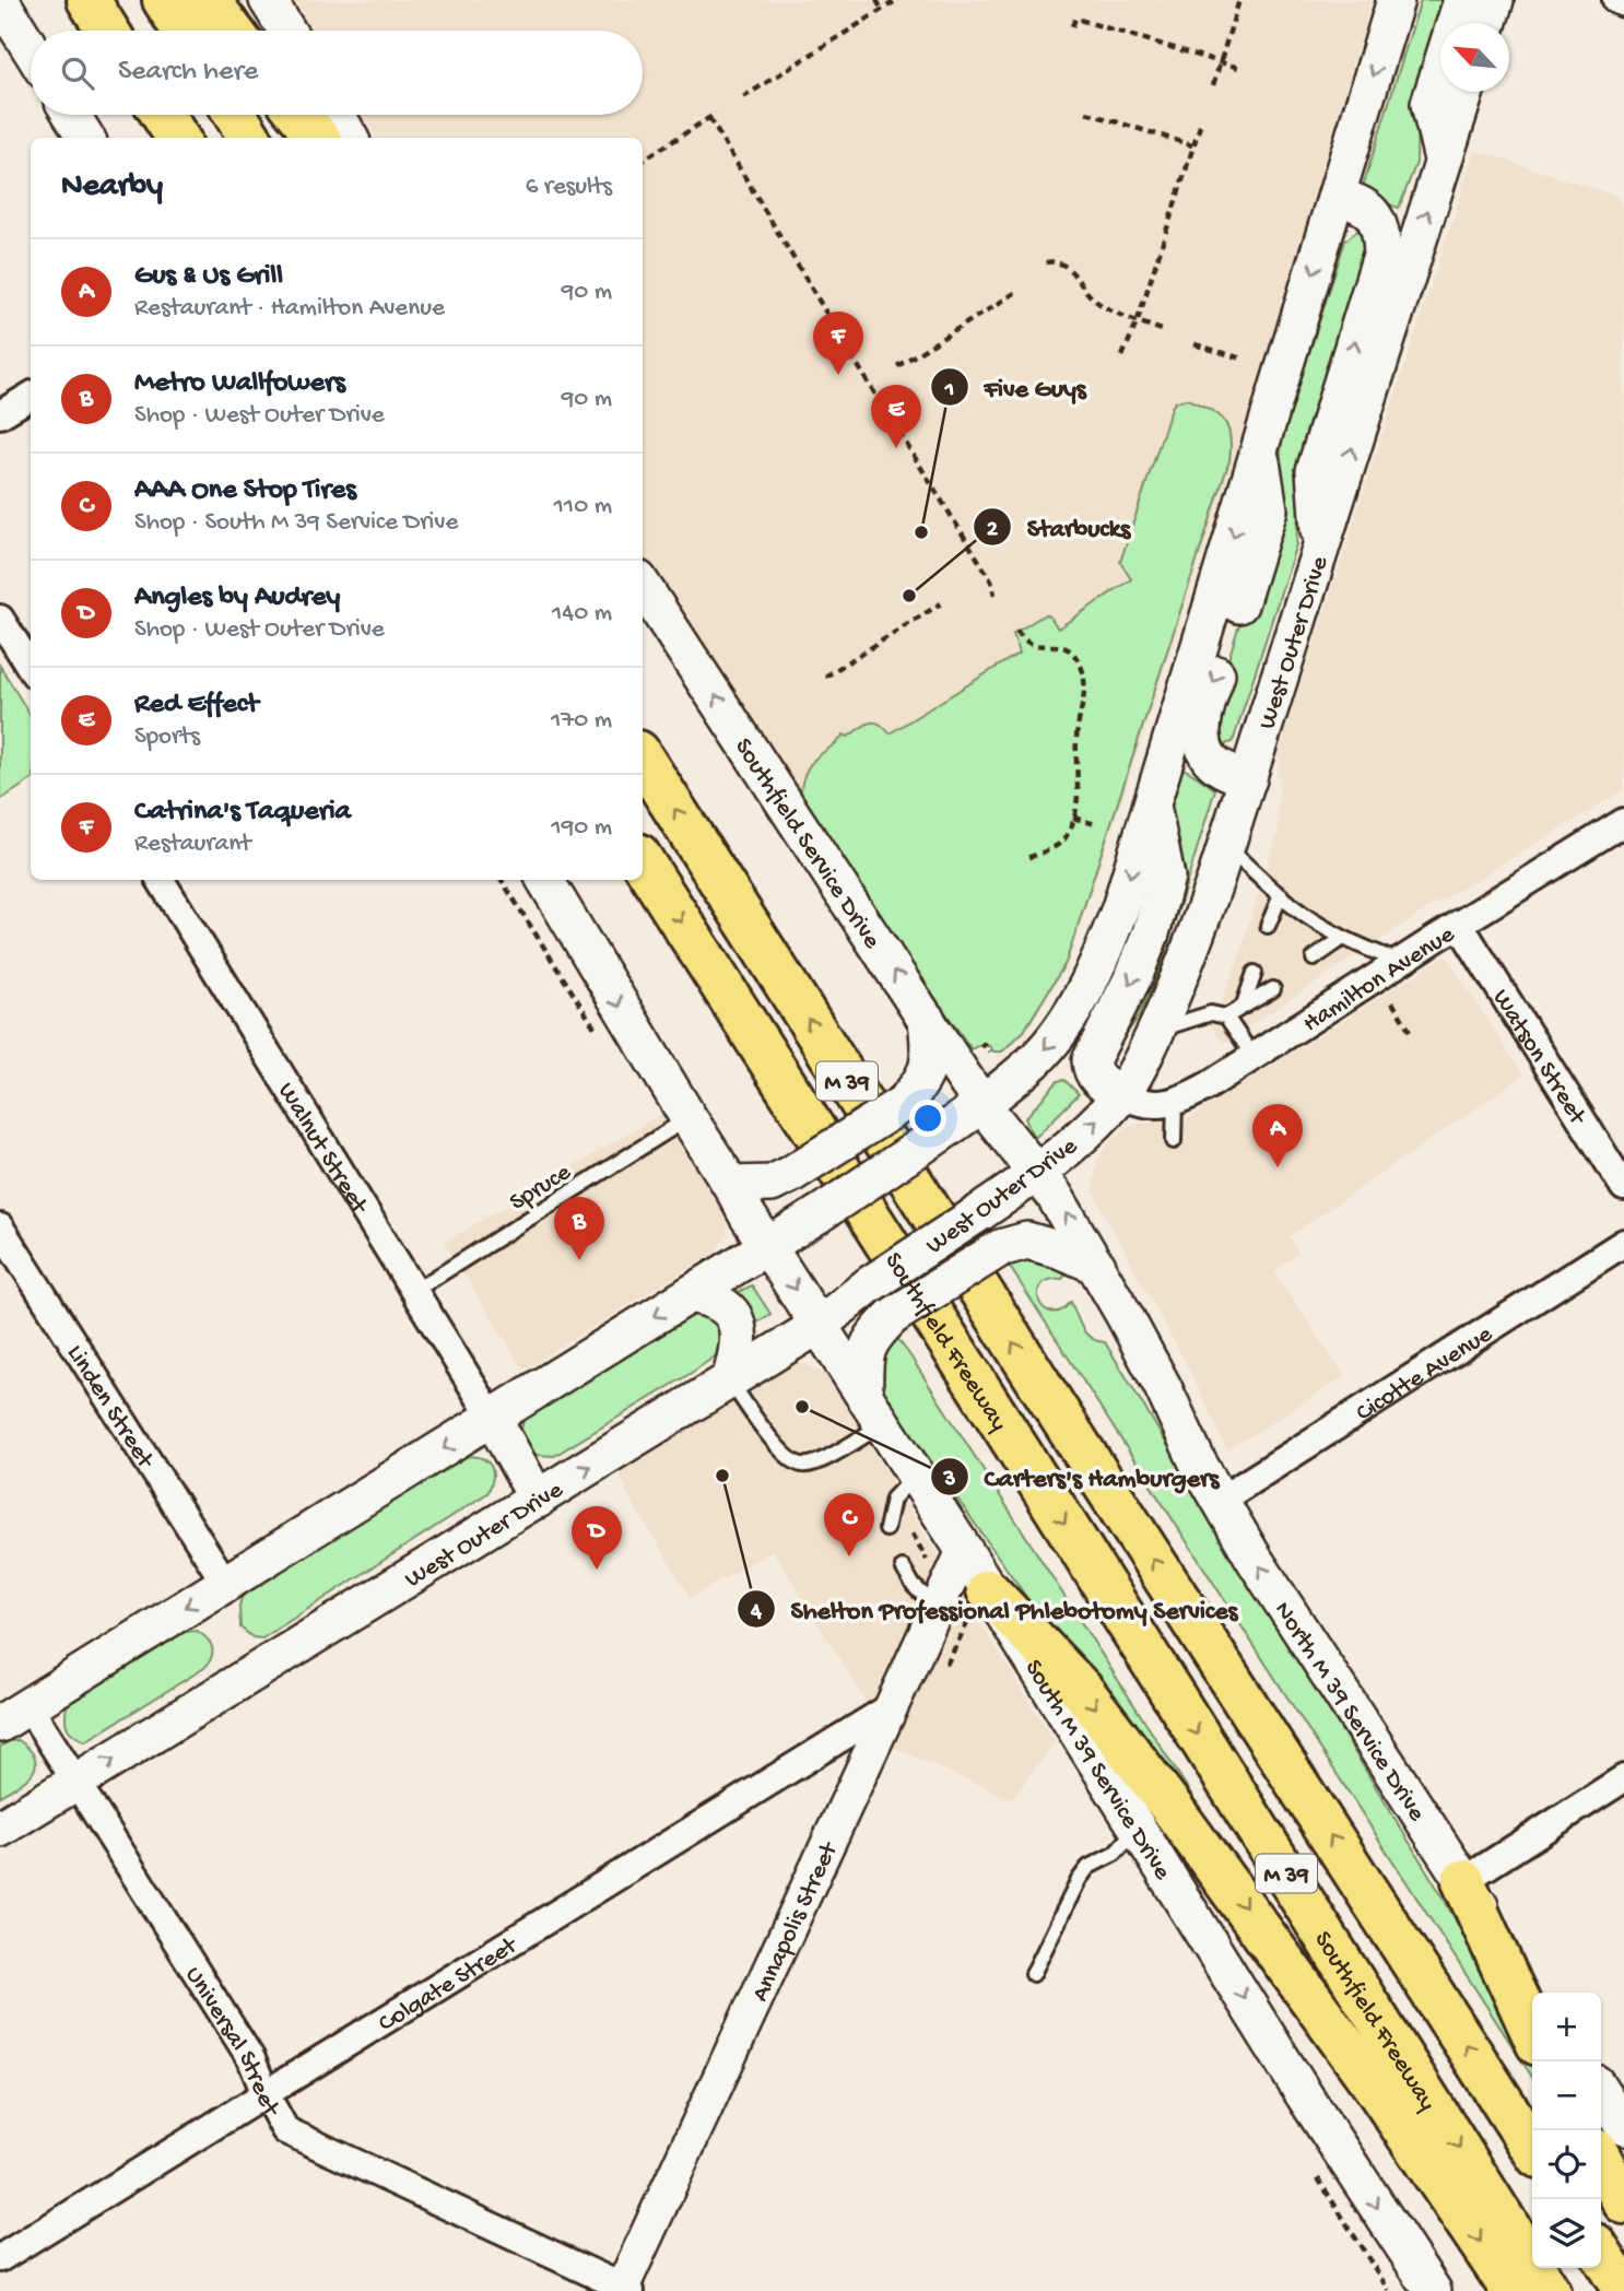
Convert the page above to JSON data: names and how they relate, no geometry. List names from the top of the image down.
{
  "streets": {
    "highway": ["M 39", "Southfield Freeway"],
    "main road": [
      "West Outer Drive",
      "Southfield Service Drive",
      "North M 39 Service Drive",
      "South M 39 Service Drive"
    ],
    "street": [
      "Hamilton Avenue",
      "Watson Street",
      "Walnut Street",
      "Cicotte Avenue",
      "Linden Street",
      "Annapolis Street",
      "Colgate Street",
      "Universal Street"
    ],
    "lane": ["Spruce"]
  },
  "crossings": [
    ["West Outer Drive", "Hamilton Avenue"],
    ["West Outer Drive", "North M 39 Service Drive"],
    ["West Outer Drive", "South M 39 Service Drive"],
    ["West Outer Drive", "Universal Street"],
    ["Southfield Service Drive", "North M 39 Service Drive"],
    ["Hamilton Avenue", "Watson Street"],
    ["Walnut Street", "Spruce"],
    ["Cicotte Avenue", "North M 39 Service Drive"],
    ["South M 39 Service Drive", "Annapolis Street"],
    ["Annapolis Street", "Colgate Street"],
    ["Annapolis Street", "Universal Street"],
    ["Colgate Street", "Universal Street"]
  ],
  "one_way": ["North M 39 Service Drive", "South M 39 Service Drive"],
  "places": [
    "Five Guys",
    "Starbucks",
    "Carters's Hamburgers",
    "Shelton Professional Phlebotomy Services"
  ],
  "north": "top left",
  "page": {
    "search": "Search here",
    "heading": ["Nearby", "6 results"],
    "list": [
      {
        "mark": "A",
        "name": "Gus & Us Grill",
        "note": "Restaurant · Hamilton Avenue",
        "value": "90 m"
      },
      {
        "mark": "B",
        "name": "Metro Wallfowers",
        "note": "Shop · West Outer Drive",
        "value": "90 m"
      },
      {
        "mark": "C",
        "name": "AAA One Stop Tires",
        "note": "Shop · South M 39 Service Drive",
        "value": "110 m"
      },
      {
        "mark": "D",
        "name": "Angles by Audrey",
        "note": "Shop · West Outer Drive",
        "value": "140 m"
      },
      {
        "mark": "E",
        "name": "Red Effect",
        "note": "Sports",
        "value": "170 m"
      },
      {
        "mark": "F",
        "name": "Catrina's Taqueria",
        "note": "Restaurant",
        "value": "190 m"
      }
    ],
    "pins": [
      "F",
      "E",
      "A",
      "B",
      "C",
      "D"
    ],
    "map_buttons": ["+", "−"]
  }
}
